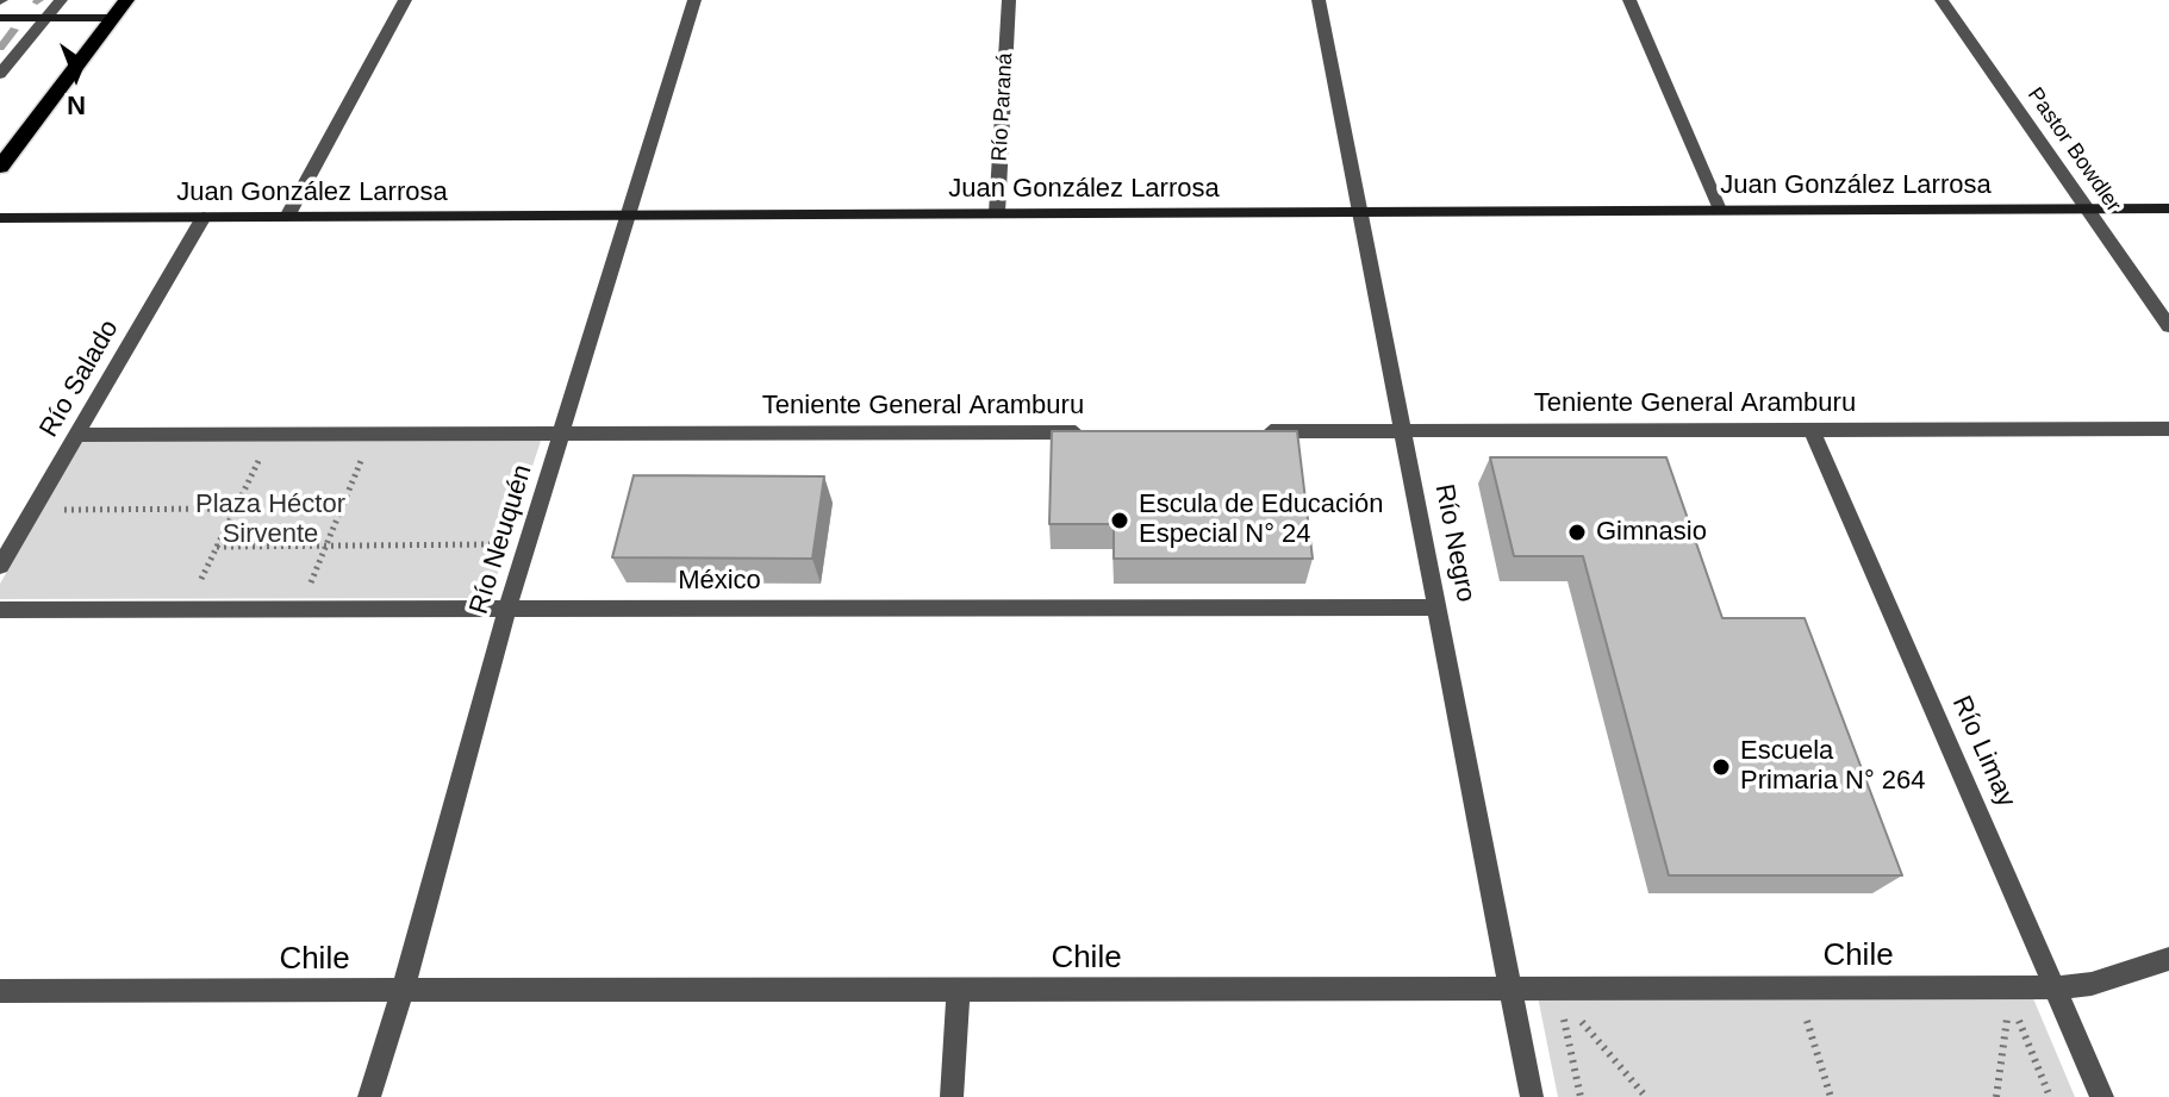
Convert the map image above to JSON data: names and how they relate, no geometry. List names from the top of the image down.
{
  "streets": {
    "street": [
      "Río Paraná",
      "Pastor Bowdler",
      "Juan González Larrosa",
      "Río Salado",
      "Teniente General Aramburu",
      "Río Neuquén",
      "Río Negro",
      "México",
      "Río Limay",
      "Chile"
    ]
  },
  "crossings": [
    ["Río Paraná", "Juan González Larrosa"],
    ["Pastor Bowdler", "Juan González Larrosa"],
    ["Juan González Larrosa", "Río Salado"],
    ["Juan González Larrosa", "Río Neuquén"],
    ["Juan González Larrosa", "Río Negro"],
    ["Río Salado", "Teniente General Aramburu"],
    ["Teniente General Aramburu", "Río Neuquén"],
    ["Teniente General Aramburu", "Río Negro"],
    ["Teniente General Aramburu", "Río Limay"],
    ["Río Neuquén", "México"],
    ["Río Neuquén", "Chile"],
    ["Río Negro", "México"],
    ["Río Negro", "Chile"],
    ["Río Limay", "Chile"]
  ],
  "parks": ["Plaza Héctor Sirvente"],
  "places": ["Escula de Educación Especial N° 24", "Gimnasio", "Escuela Primaria N° 264"],
  "north": "bottom"
}
